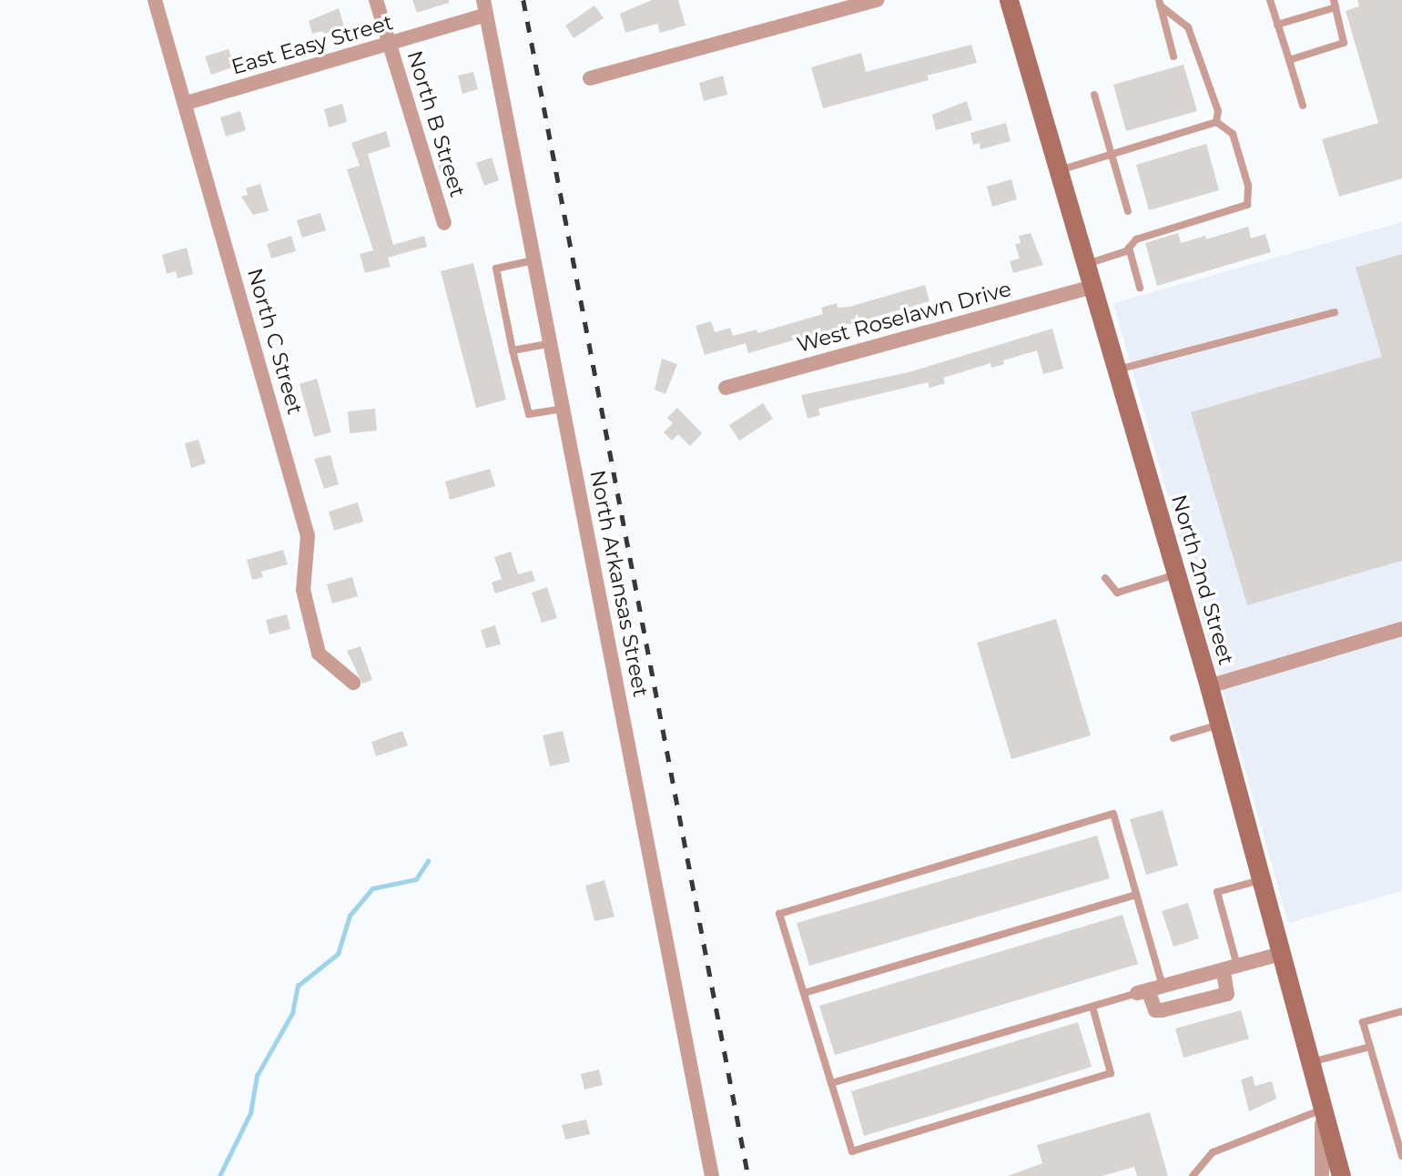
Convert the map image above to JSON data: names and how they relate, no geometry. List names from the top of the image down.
{
  "streets": {
    "main road": ["North 2nd Street"],
    "street": [
      "East Easy Street",
      "North B Street",
      "West Roselawn Drive",
      "North C Street",
      "North Arkansas Street"
    ]
  },
  "crossings": [
    ["East Easy Street", "North B Street"],
    ["East Easy Street", "North C Street"],
    ["East Easy Street", "North Arkansas Street"],
    ["West Roselawn Drive", "North 2nd Street"]
  ]
}
